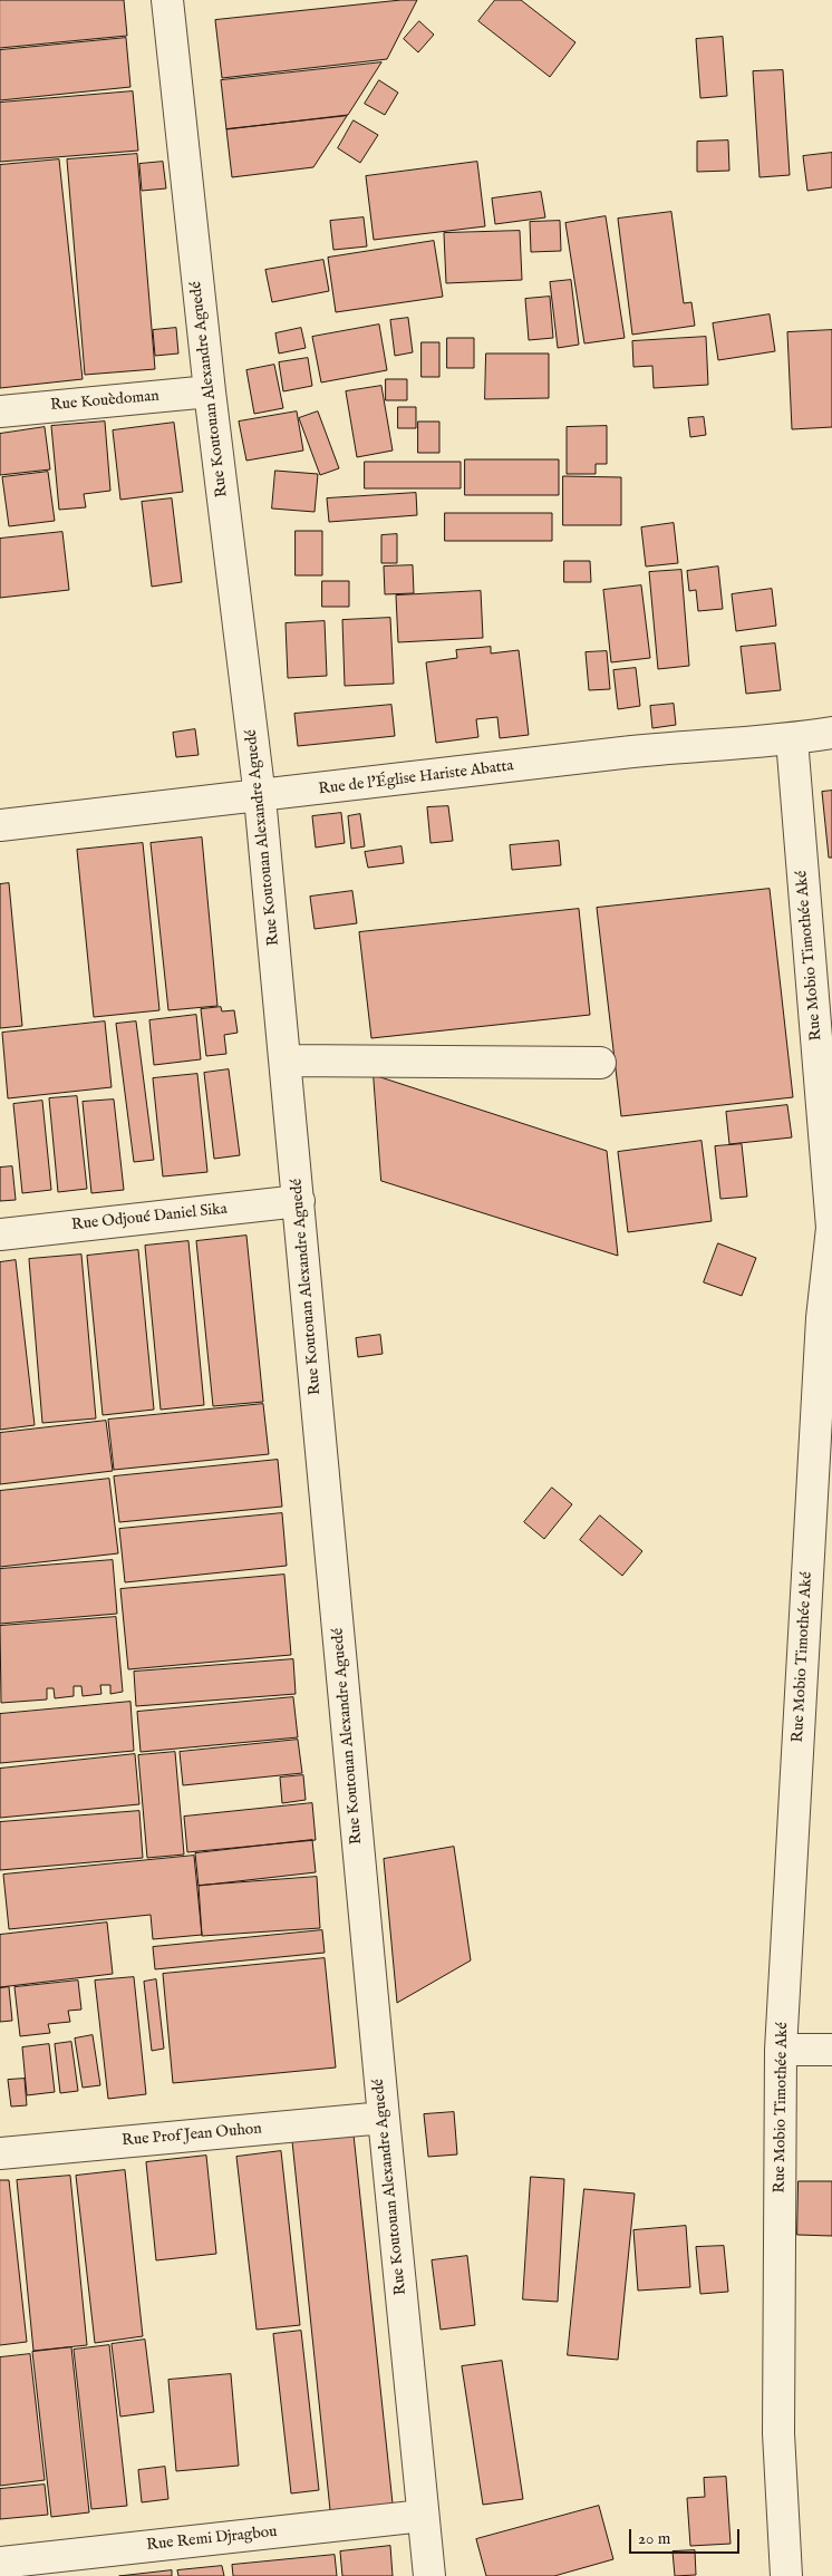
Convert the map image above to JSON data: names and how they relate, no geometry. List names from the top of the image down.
{
  "streets": {
    "street": [
      "Rue Koutouan Alexandre Aguedé",
      "Rue Kouèdoman",
      "Rue de l'Église Hariste Abatta",
      "Rue Mobio Timothée Aké",
      "Rue Odjoué Daniel Sika",
      "Rue Prof Jean Ouhon",
      "Rue Remi Djragbou"
    ]
  },
  "crossings": [
    ["Rue Koutouan Alexandre Aguedé", "Rue Kouèdoman"],
    ["Rue Koutouan Alexandre Aguedé", "Rue de l'Église Hariste Abatta"],
    ["Rue Koutouan Alexandre Aguedé", "Rue Odjoué Daniel Sika"],
    ["Rue Koutouan Alexandre Aguedé", "Rue Prof Jean Ouhon"],
    ["Rue Koutouan Alexandre Aguedé", "Rue Remi Djragbou"],
    ["Rue de l'Église Hariste Abatta", "Rue Mobio Timothée Aké"]
  ],
  "scale_bar": "20 m"
}
